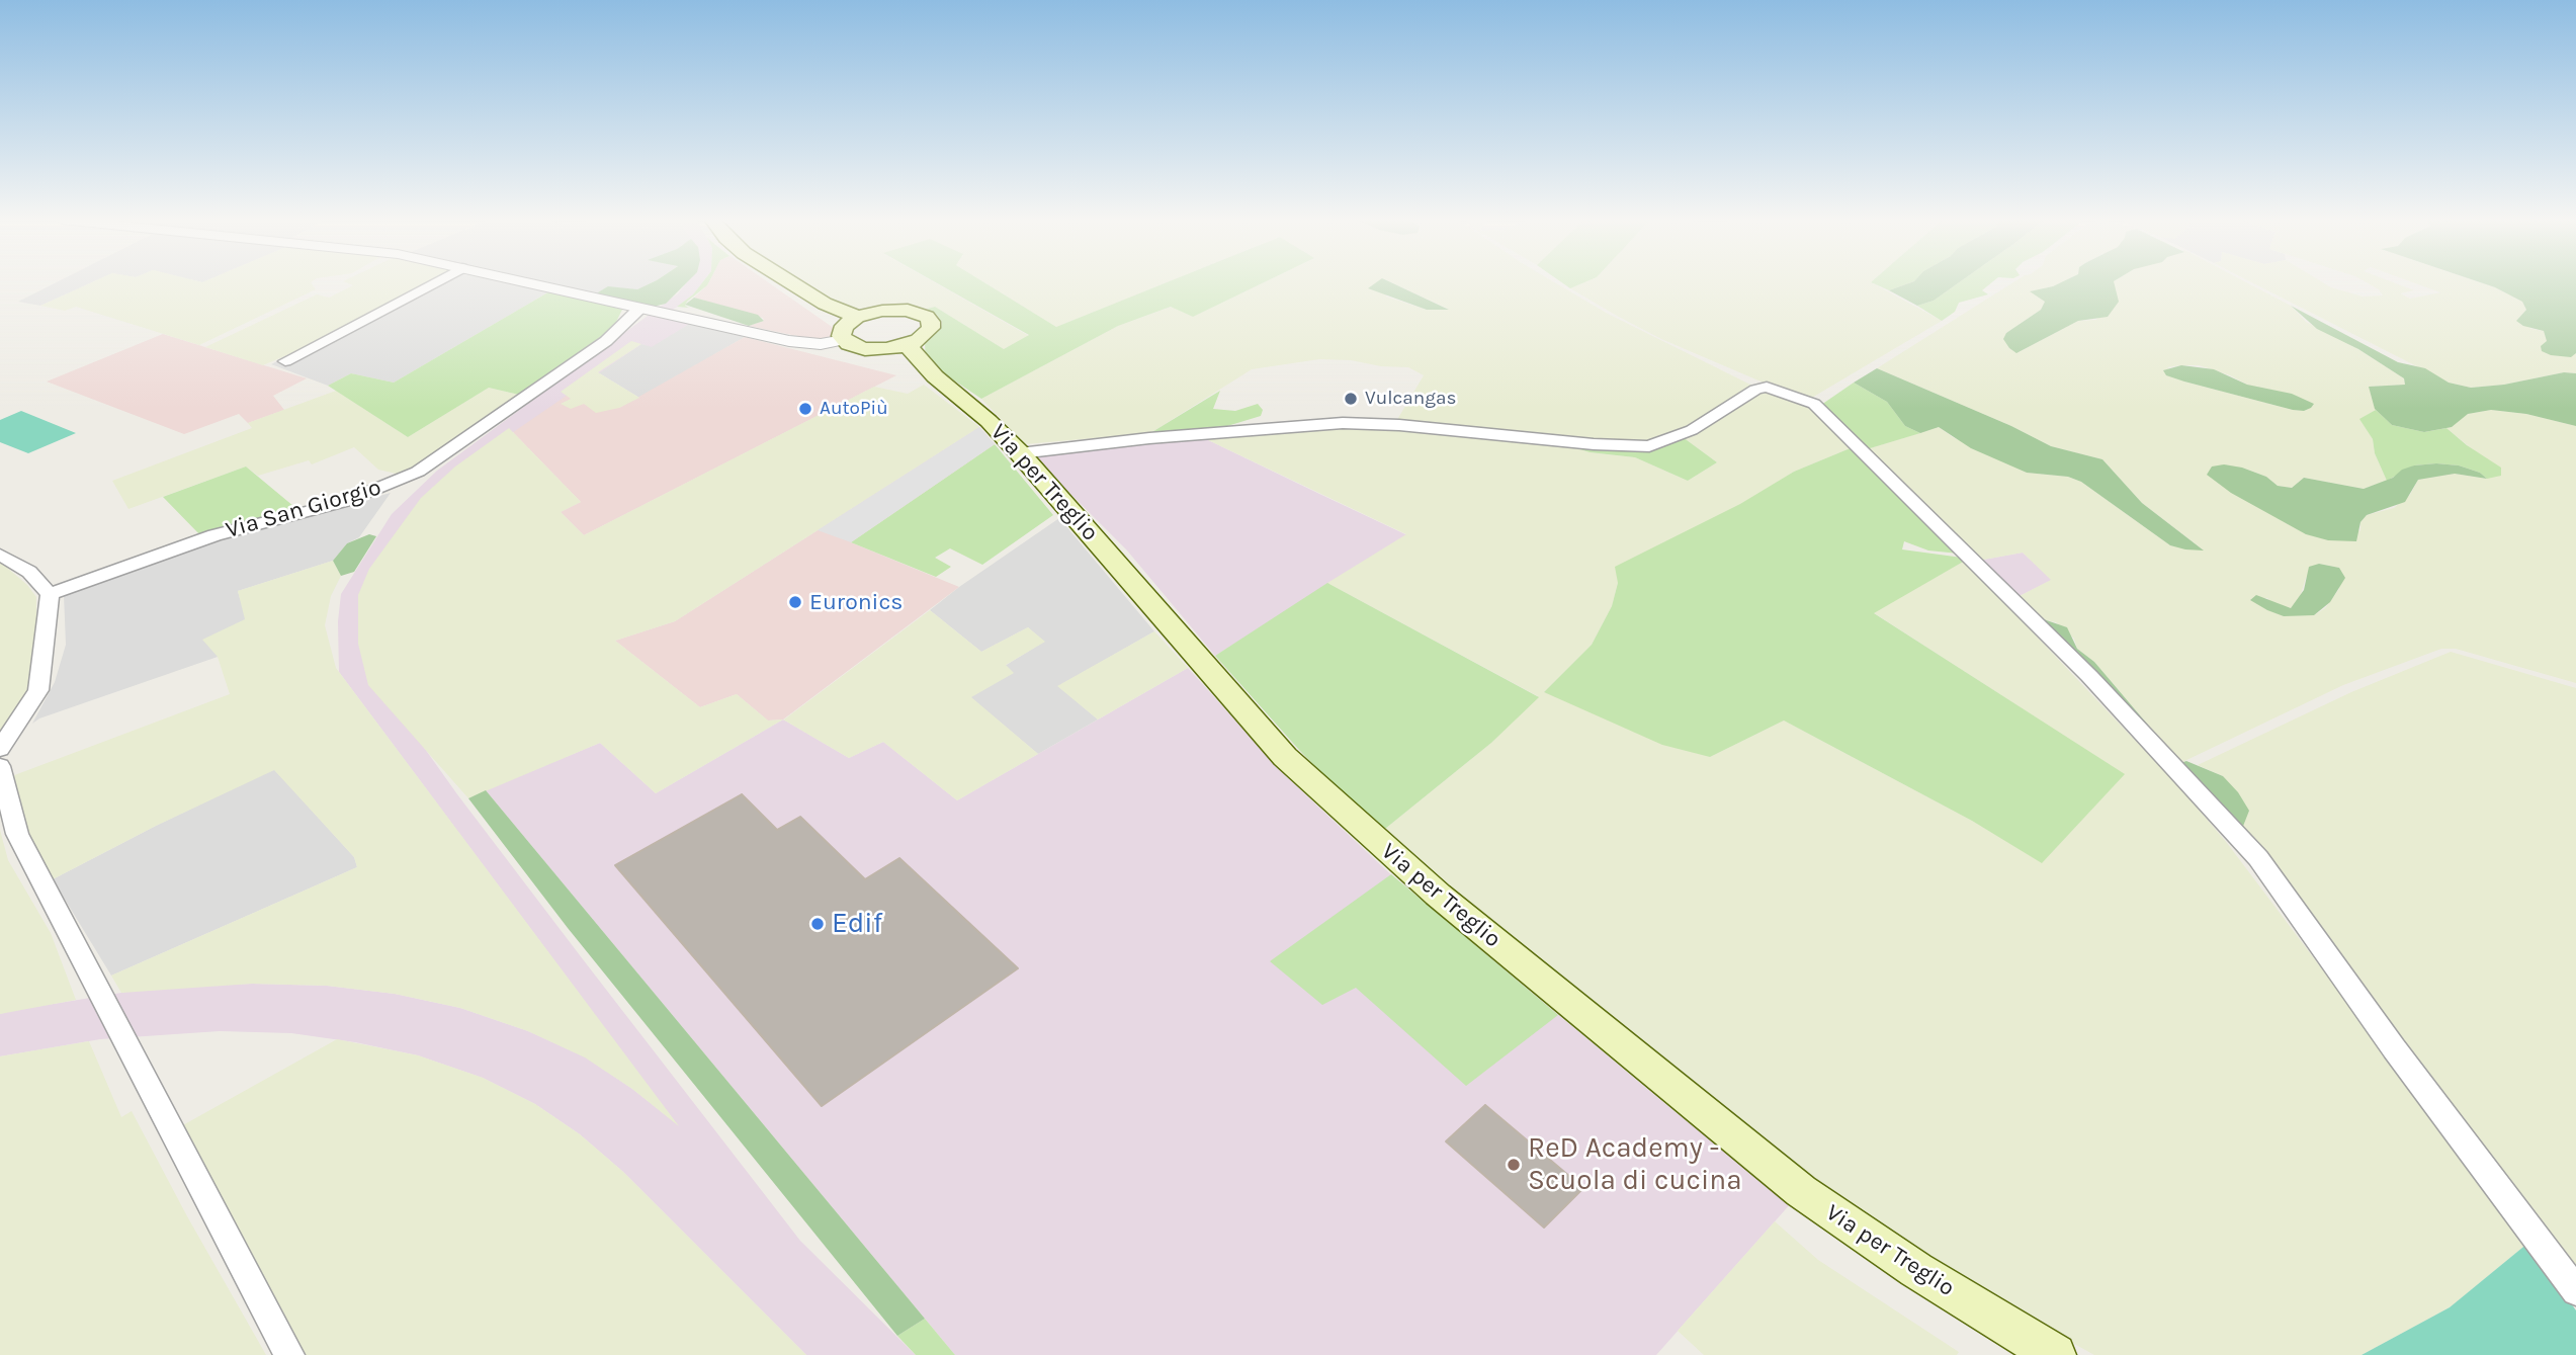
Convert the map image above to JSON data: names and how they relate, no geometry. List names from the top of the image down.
{
  "streets": {
    "main road": ["Via per Treglio"],
    "street": ["Via San Giorgio"]
  },
  "places": [
    "Vulcangas",
    "AutoPiù",
    "Euronics",
    "Edif",
    "ReD Academy - Scuola di cucina"
  ]
}
